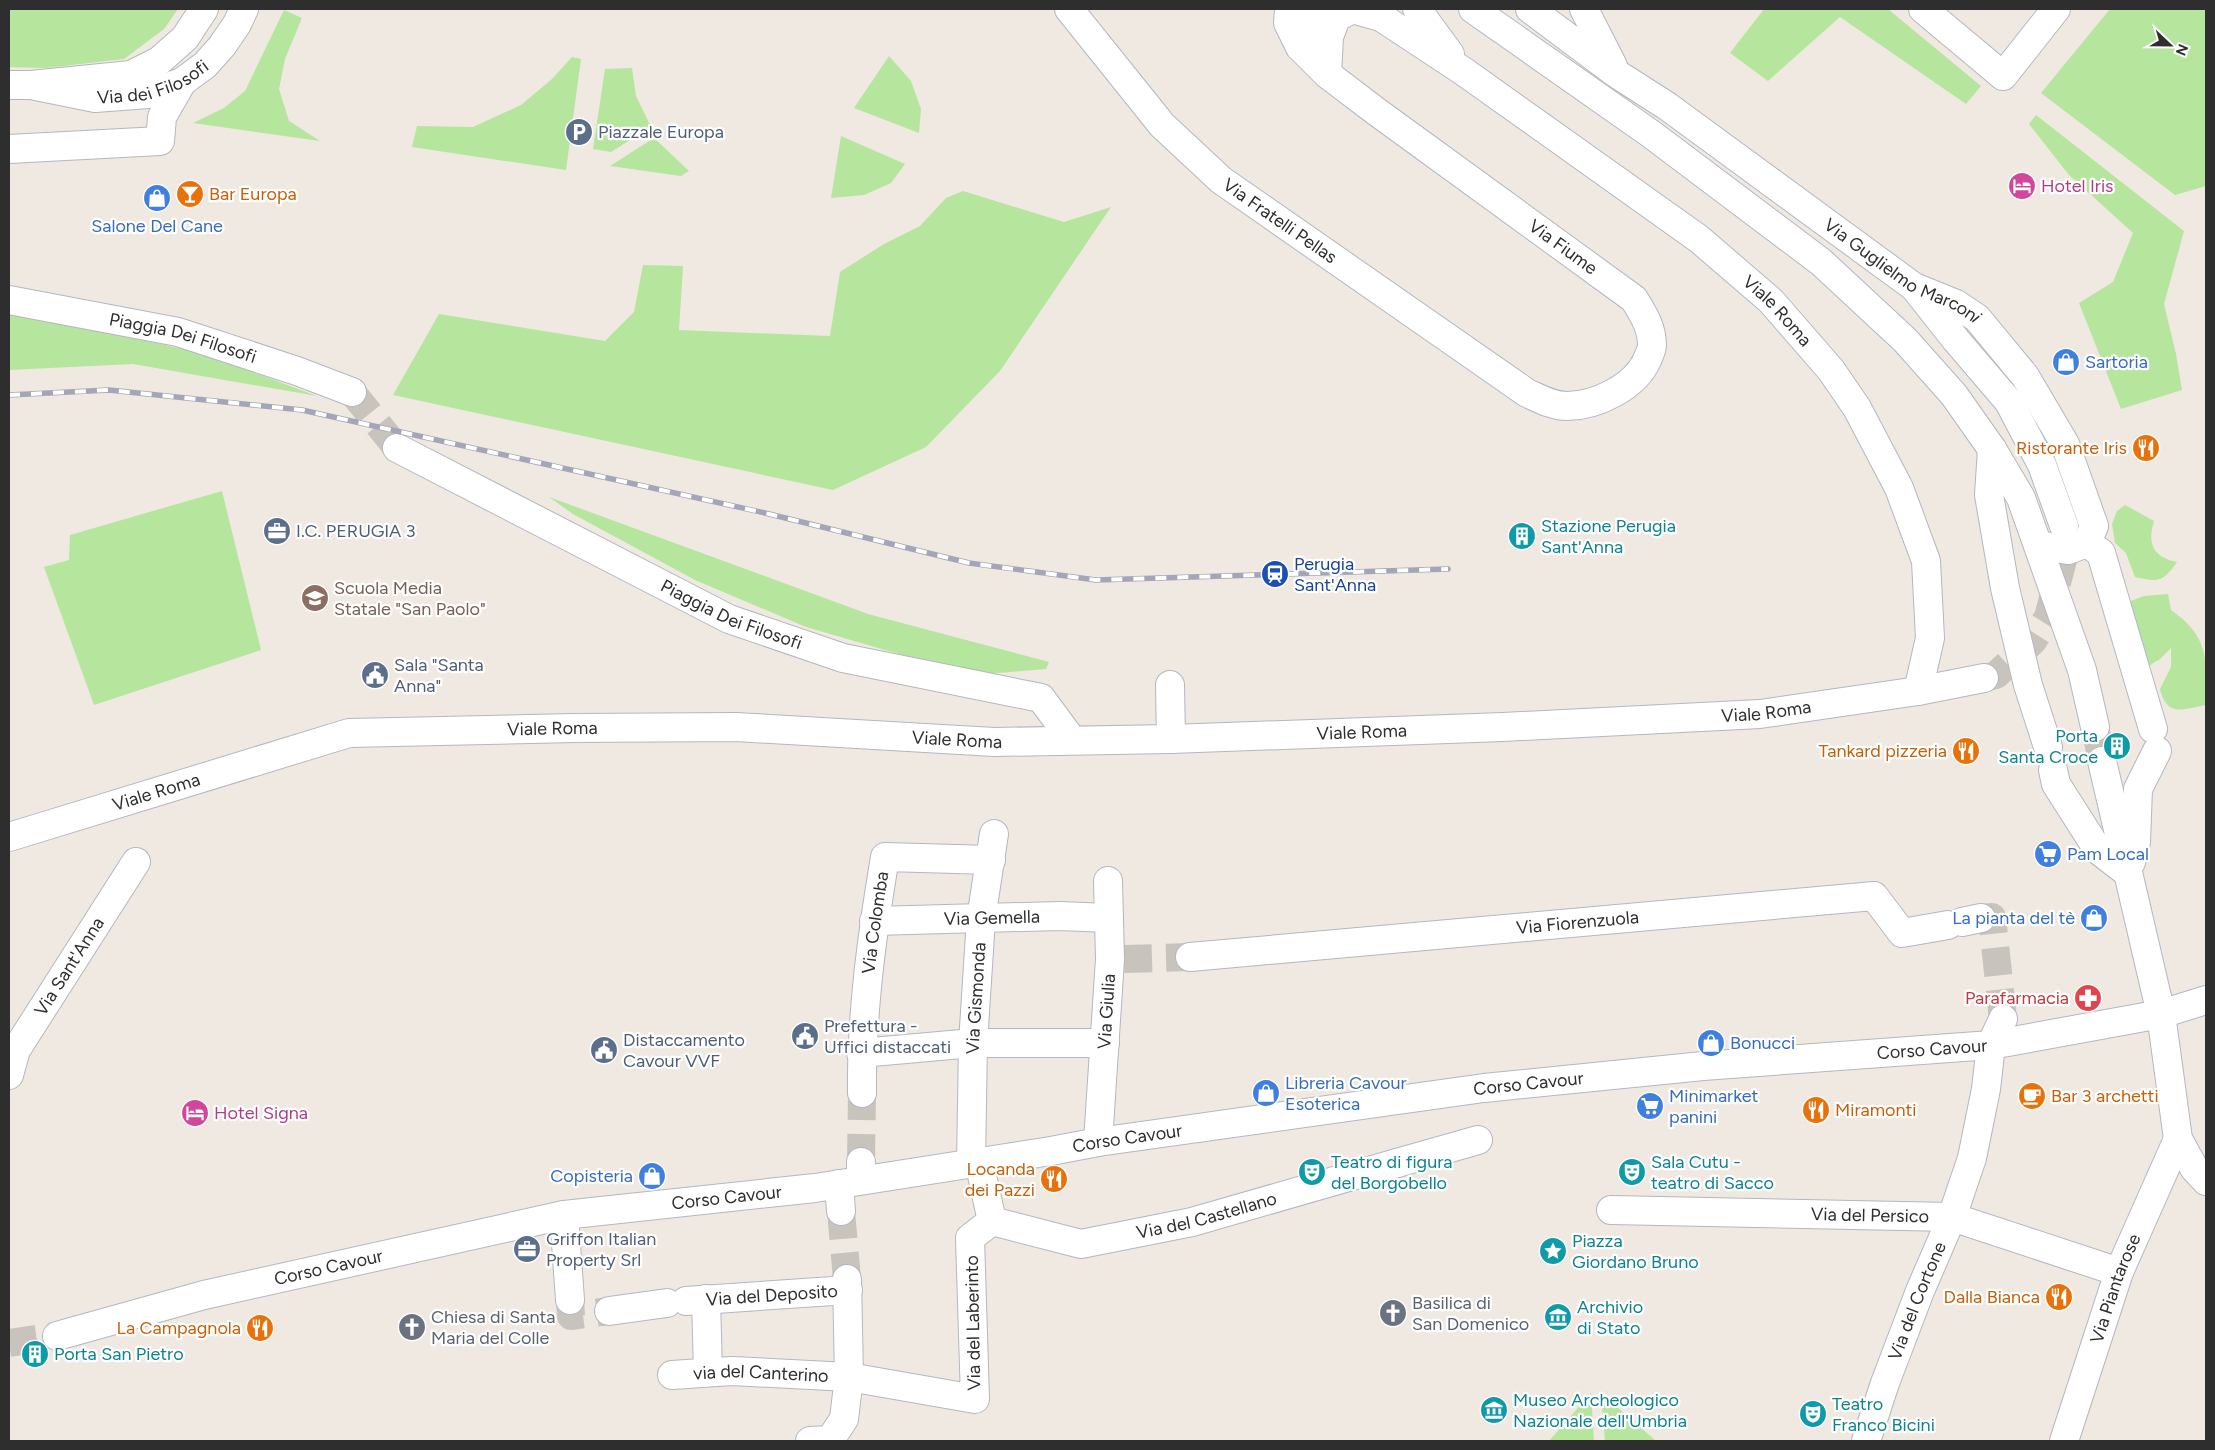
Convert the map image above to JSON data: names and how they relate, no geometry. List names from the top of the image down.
{
  "streets": {
    "street": [
      "Via dei Filosofi",
      "Via Fratelli Pellas",
      "Via Fiume",
      "Via Guglielmo Marconi",
      "Viale Roma",
      "Piaggia Dei Filosofi",
      "Via Gemella",
      "Via Colomba",
      "Via Fiorenzuola",
      "Via Sant'Anna",
      "Via Gismonda",
      "Via Giulia",
      "Corso Cavour",
      "Via del Castellano",
      "Via del Persico",
      "Via Piantarose",
      "Via del Deposito",
      "Via del Cortone",
      "Via del Laberinto",
      "via del Canterino"
    ]
  },
  "crossings": [
    ["Via Fratelli Pellas", "Via Fiume"],
    ["Via Fiume", "Viale Roma"],
    ["Viale Roma", "Piaggia Dei Filosofi"],
    ["Via Gemella", "Via Colomba"],
    ["Via Gemella", "Via Gismonda"],
    ["Via Gemella", "Via Giulia"],
    ["Via Colomba", "Via Gismonda"],
    ["Via Gismonda", "Corso Cavour"],
    ["Via Giulia", "Corso Cavour"],
    ["Corso Cavour", "Via del Cortone"],
    ["Via del Castellano", "Via del Laberinto"],
    ["Via del Persico", "Via Piantarose"],
    ["Via del Persico", "Via del Cortone"],
    ["Via del Deposito", "Via del Laberinto"],
    ["Via del Deposito", "via del Canterino"],
    ["Via del Laberinto", "via del Canterino"]
  ],
  "places": {
    "parking": ["Piazzale Europa"],
    "hotel": ["Hotel Iris", "Hotel Signa"],
    "bar": ["Bar Europa"],
    "shop": [
      "Salone Del Cane",
      "Sartoria",
      "La pianta del tè",
      "Bonucci",
      "Libreria Cavour Esoterica",
      "Copisteria"
    ],
    "restaurant": [
      "Ristorante Iris",
      "Tankard pizzeria",
      "Miramonti",
      "Locanda dei Pazzi",
      "Dalla Bianca",
      "La Campagnola"
    ],
    "office": ["I.C. PERUGIA 3", "Griffon Italian Property Srl"],
    "building": ["Stazione Perugia Sant'Anna", "Porta Santa Croce", "Porta San Pietro"],
    "station": ["Perugia Sant'Anna"],
    "school or university": ["Scuola Media Statale \"San Paolo\""],
    "public building": ["Sala \"Santa Anna\"", "Prefettura - Uffici distaccati", "Distaccamento Cavour VVF"],
    "supermarket": ["Pam Local", "Minimarket panini"],
    "pharmacy": ["Parafarmacia"],
    "cafe": ["Bar 3 archetti"],
    "theatre": ["Teatro di figura del Borgobello", "Sala Cutu - teatro di Sacco", "Teatro Franco Bicini"],
    "place": ["Piazza Giordano Bruno"],
    "church": ["Basilica di San Domenico", "Chiesa di Santa Maria del Colle"],
    "museum": ["Archivio di Stato", "Museo Archeologico Nazionale dell'Umbria"]
  },
  "north": "right"
}
